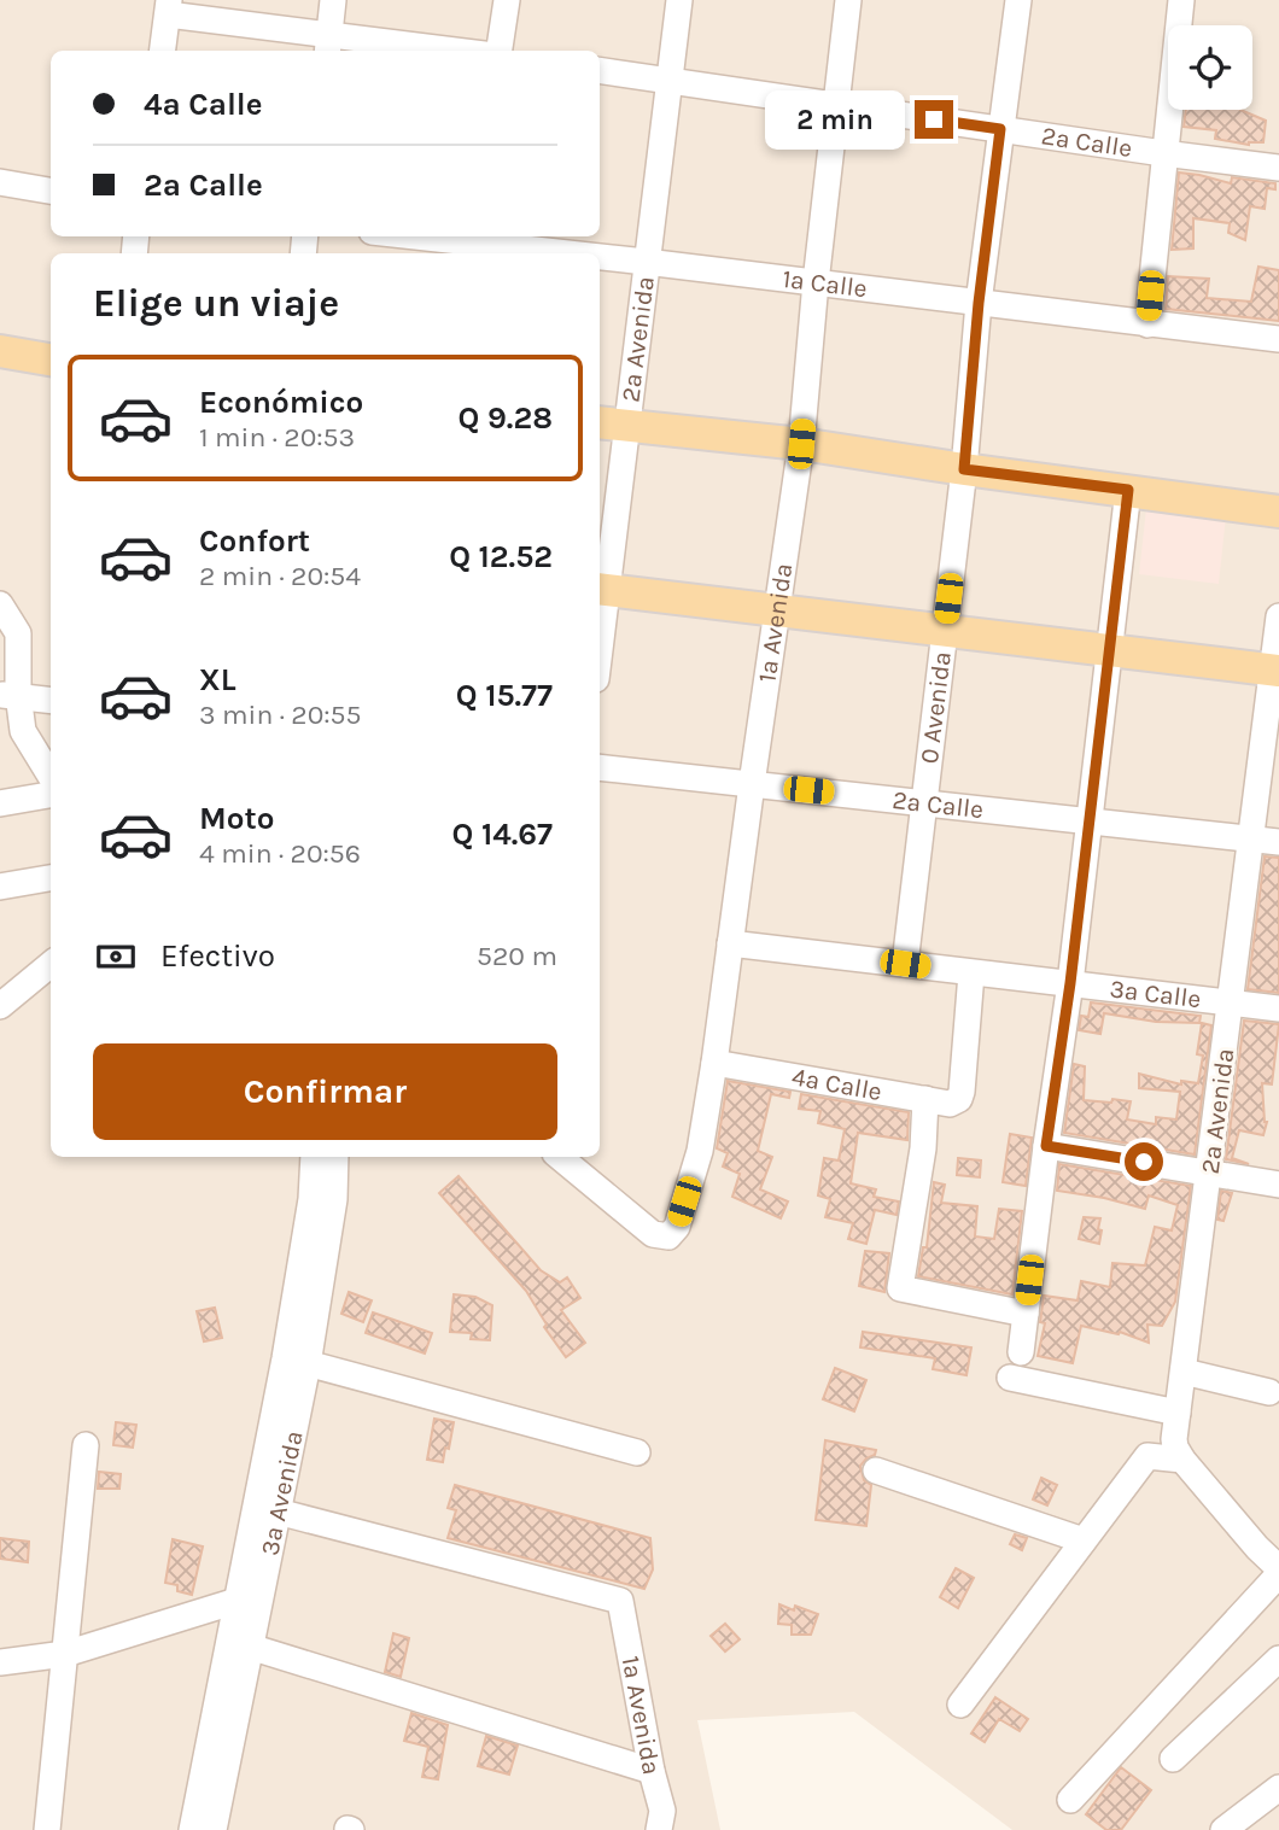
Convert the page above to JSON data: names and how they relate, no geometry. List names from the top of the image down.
{
  "streets": {
    "street": [
      "2a Calle",
      "1a Calle",
      "2a Avenida",
      "1a Avenida",
      "0 Avenida",
      "3a Calle",
      "4a Calle",
      "3a Avenida"
    ]
  },
  "crossings": [
    ["2a Calle", "2a Avenida"],
    ["2a Calle", "1a Avenida"],
    ["2a Calle", "0 Avenida"],
    ["1a Calle", "2a Avenida"],
    ["1a Calle", "1a Avenida"],
    ["1a Calle", "0 Avenida"],
    ["2a Avenida", "3a Calle"],
    ["1a Avenida", "3a Calle"],
    ["1a Avenida", "4a Calle"],
    ["1a Avenida", "3a Avenida"],
    ["0 Avenida", "3a Calle"],
    ["3a Calle", "4a Calle"]
  ],
  "page": {
    "banner": ["4a Calle", "2a Calle"],
    "bubble": "2 min",
    "heading": "Elige un viaje",
    "list": [
      {
        "name": "Económico",
        "note": "1 min · 20:53",
        "value": "Q 9.28"
      },
      {
        "name": "Confort",
        "note": "2 min · 20:54",
        "value": "Q 12.52"
      },
      {
        "name": "XL",
        "note": "3 min · 20:55",
        "value": "Q 15.77"
      },
      {
        "name": "Moto",
        "note": "4 min · 20:56",
        "value": "Q 14.67"
      }
    ],
    "pay": ["Efectivo", "520 m"],
    "buttons": "Confirmar"
  }
}
